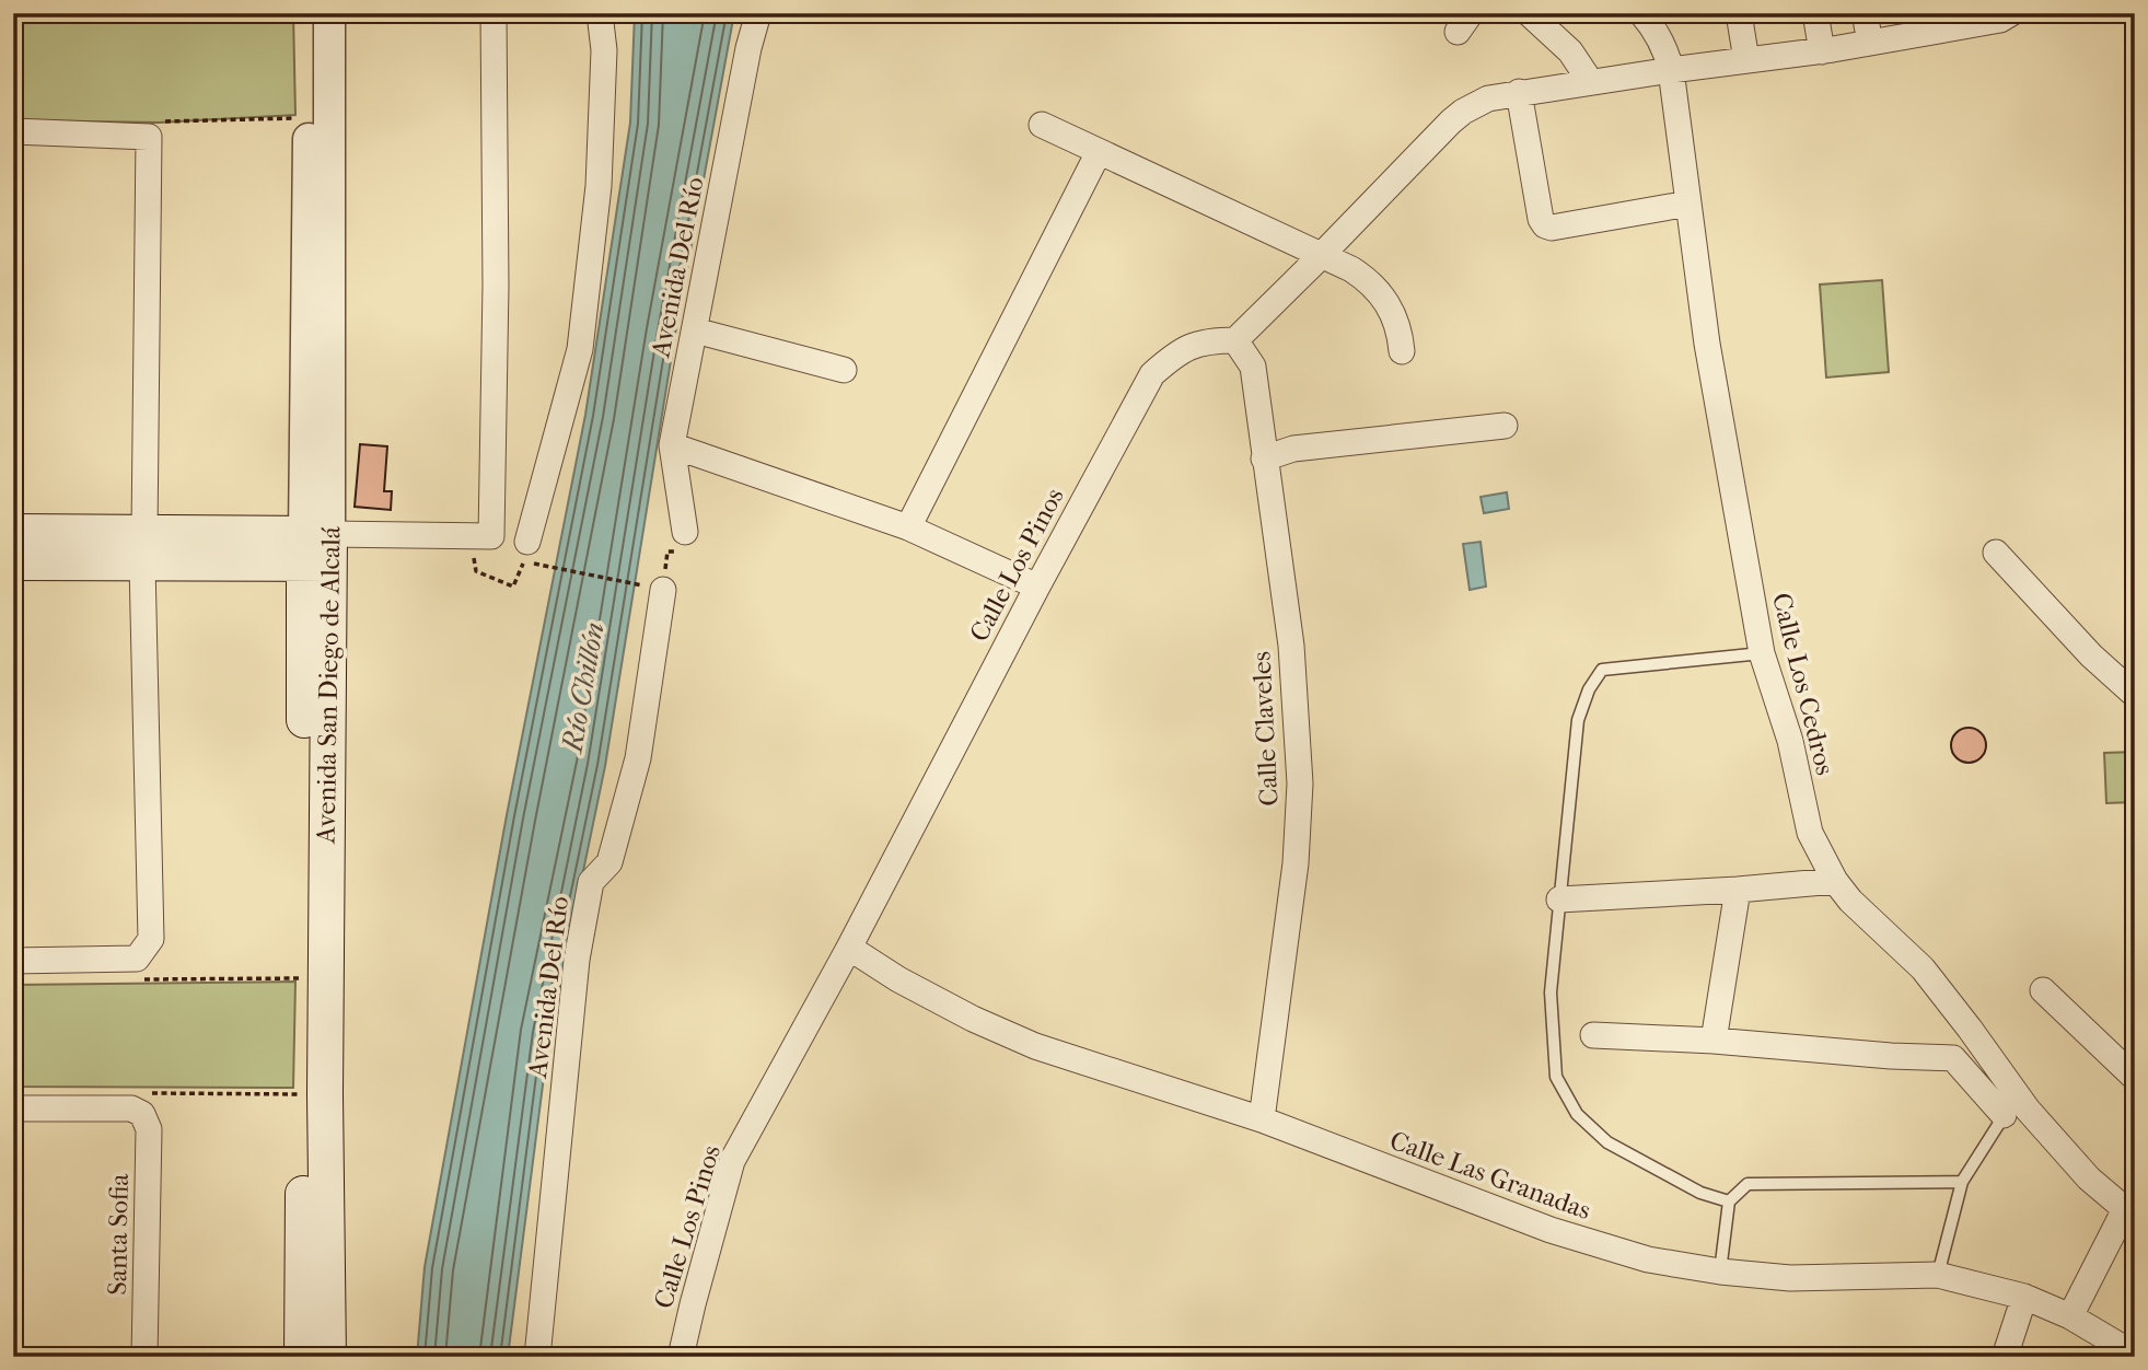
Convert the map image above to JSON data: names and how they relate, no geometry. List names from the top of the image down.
{
  "streets": {
    "main road": ["Avenida San Diego de Alcalá"],
    "street": [
      "Avenida Del Río",
      "Calle Los Pinos",
      "Calle Los Cedros",
      "Calle Claveles",
      "Calle Las Granadas",
      "Santa Sofia"
    ]
  },
  "crossings": [
    ["Calle Los Pinos", "Calle Claveles"],
    ["Calle Los Pinos", "Calle Las Granadas"],
    ["Calle Claveles", "Calle Las Granadas"]
  ],
  "water": ["Río Chillón"]
}
